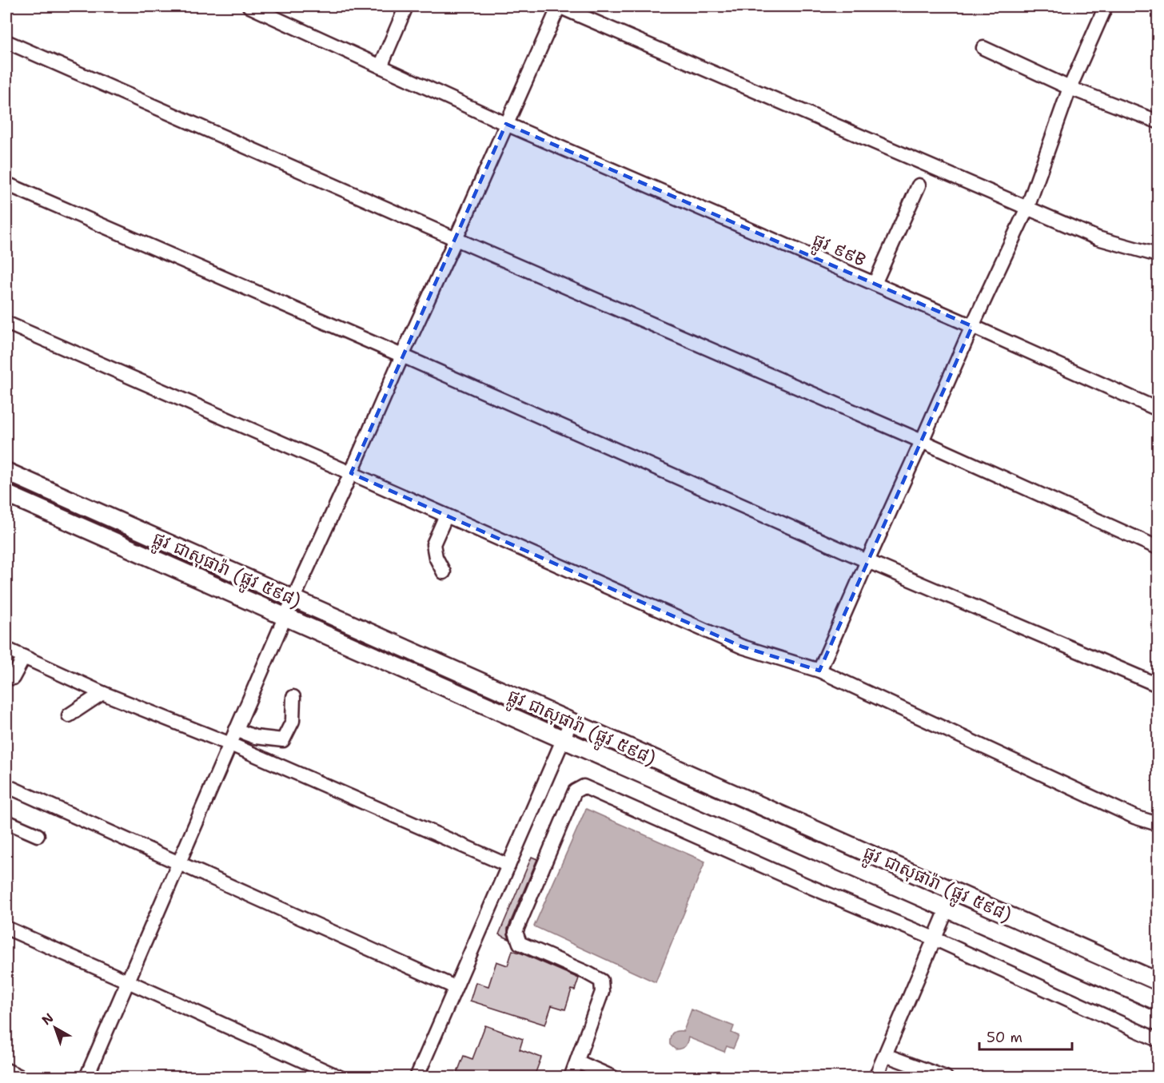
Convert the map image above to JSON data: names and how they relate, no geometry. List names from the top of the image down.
{
  "streets": {
    "main road": ["ផ្លូវ ជាសុផារ៉ា (ផ្លូវ ៥៩៨)"],
    "street": ["ផ្លូវ ៩៩B"]
  },
  "scale_bar": "50 m",
  "north": "top left"
}
